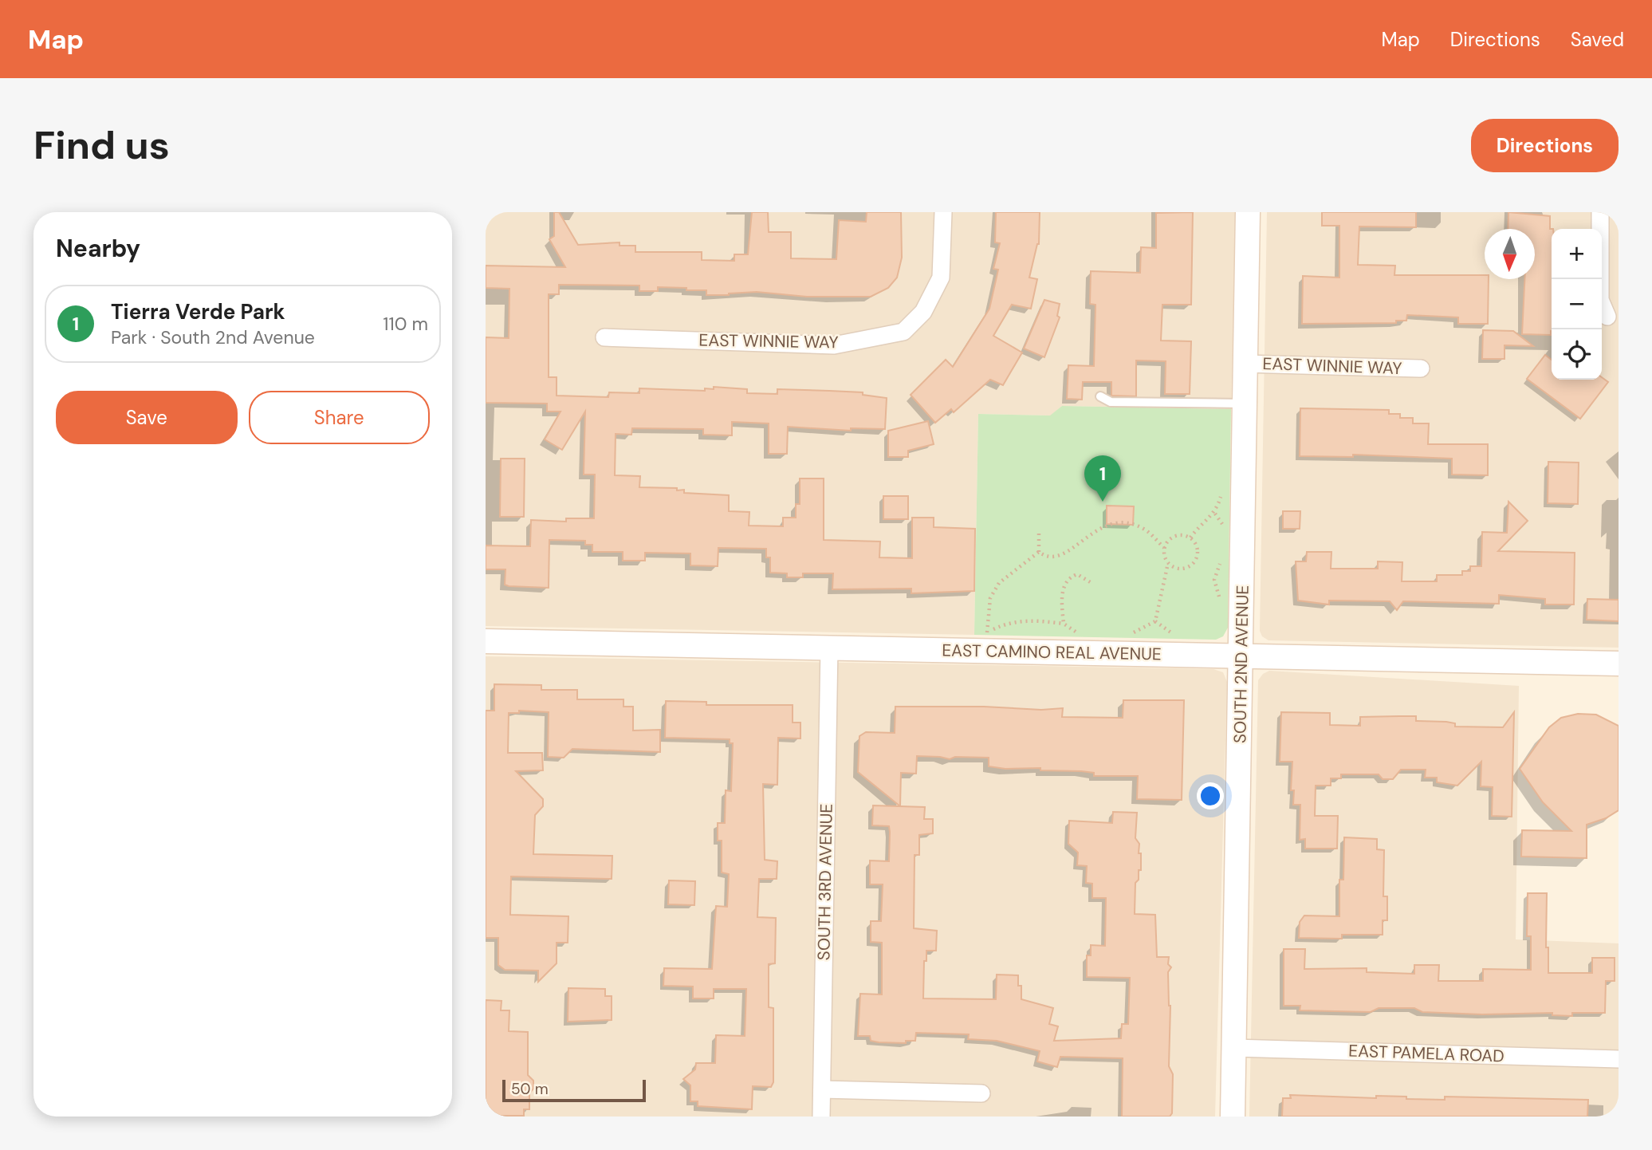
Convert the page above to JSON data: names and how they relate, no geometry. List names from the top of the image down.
{
  "streets": {
    "street": [
      "EAST WINNIE WAY",
      "EAST CAMINO REAL AVENUE",
      "SOUTH 2ND AVENUE",
      "SOUTH 3RD AVENUE",
      "EAST PAMELA ROAD"
    ]
  },
  "crossings": [
    ["EAST WINNIE WAY", "SOUTH 2ND AVENUE"],
    ["EAST CAMINO REAL AVENUE", "SOUTH 2ND AVENUE"],
    ["EAST CAMINO REAL AVENUE", "SOUTH 3RD AVENUE"],
    ["SOUTH 2ND AVENUE", "EAST PAMELA ROAD"]
  ],
  "scale_bar": "50 m",
  "north": "bottom",
  "page": {
    "header": "Map",
    "nav": ["Map", "Directions", "Saved"],
    "buttons": [
      "Directions",
      ["Save", "Share"]
    ],
    "title": "Find us",
    "heading": "Nearby",
    "map_buttons": ["+", "−"],
    "list": [
      {
        "mark": "1",
        "name": "Tierra Verde Park",
        "note": "Park · South 2nd Avenue",
        "value": "110 m"
      }
    ],
    "pins": "1",
    "scale": "50 m"
  }
}
